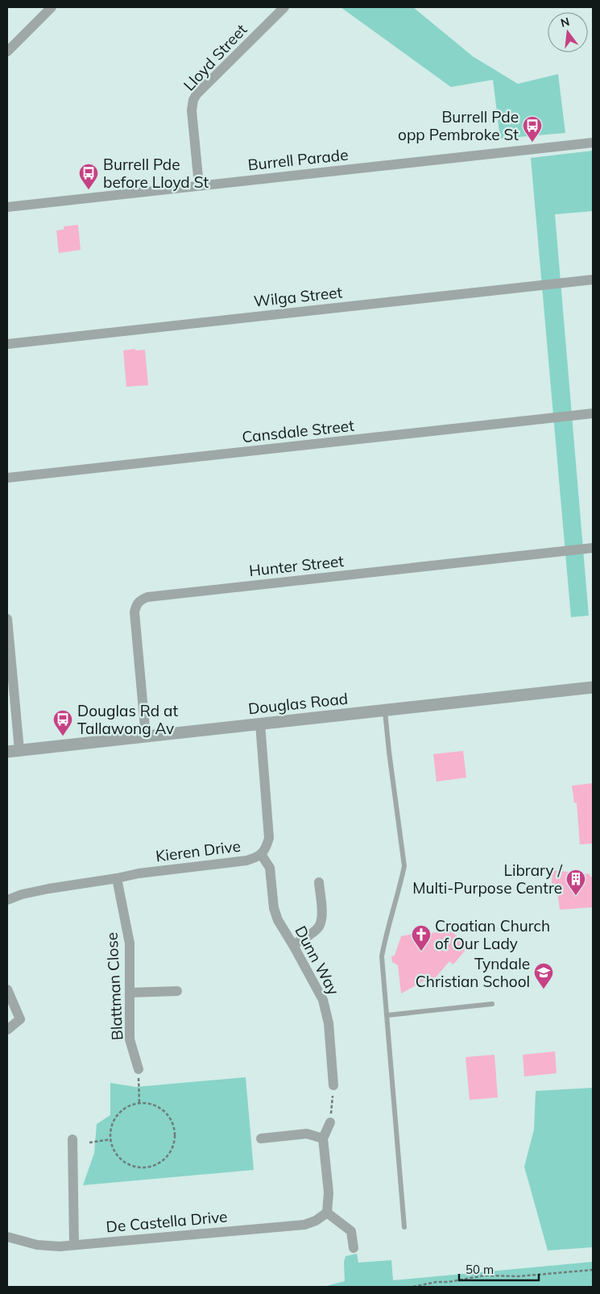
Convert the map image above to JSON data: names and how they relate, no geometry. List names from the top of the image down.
{
  "streets": {
    "street": [
      "Lloyd Street",
      "Burrell Parade",
      "Wilga Street",
      "Cansdale Street",
      "Hunter Street",
      "Douglas Road",
      "Kieren Drive",
      "Dunn Way",
      "Blattman Close",
      "De Castella Drive"
    ]
  },
  "crossings": [
    ["Lloyd Street", "Burrell Parade"],
    ["Hunter Street", "Douglas Road"],
    ["Douglas Road", "Kieren Drive"],
    ["Kieren Drive", "Dunn Way"],
    ["Kieren Drive", "Blattman Close"]
  ],
  "places": {
    "bus stop": ["Burrell Pde opp Pembroke St", "Burrell Pde before Lloyd St", "Douglas Rd at Tallawong Av"],
    "building": ["Library / Multi-Purpose Centre"],
    "church": ["Croatian Church of Our Lady"],
    "school or university": ["Tyndale Christian School"]
  },
  "scale_bar": "50 m",
  "north": "top"
}
